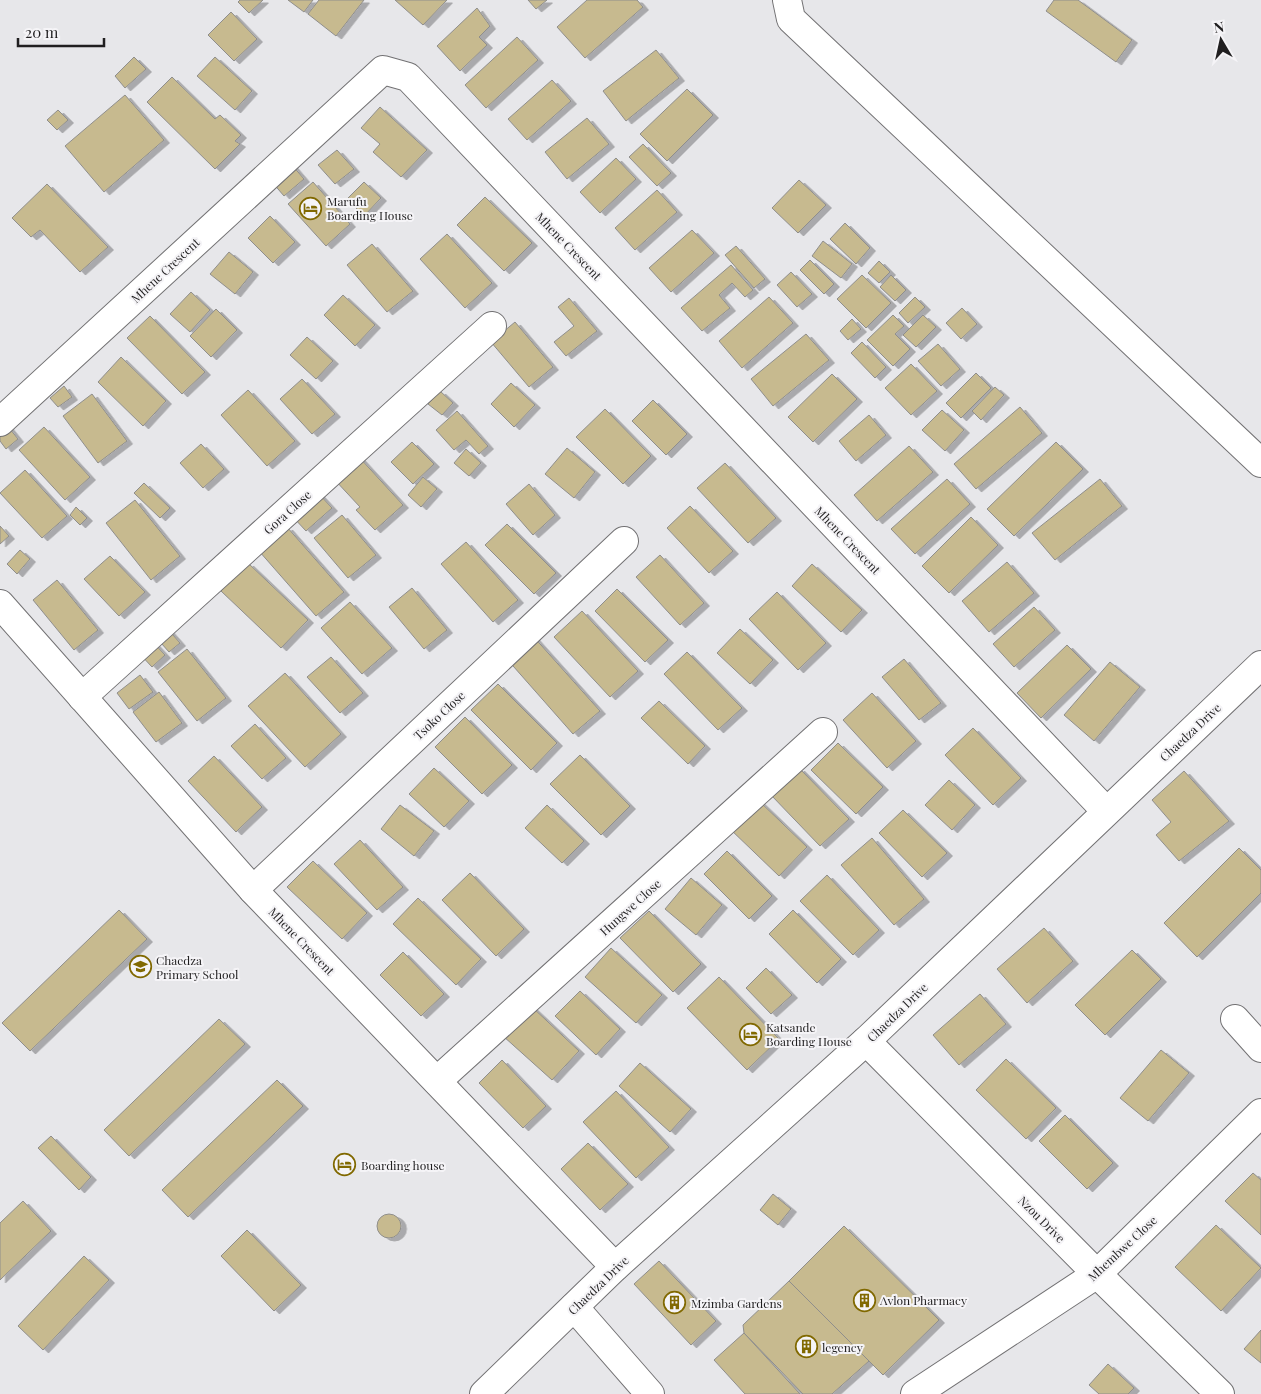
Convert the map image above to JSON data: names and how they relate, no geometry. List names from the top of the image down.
{
  "streets": {
    "street": [
      "Mhene Crescent",
      "Gora Close",
      "Tsoko Close",
      "Chaedza Drive",
      "Hungwe Close",
      "Nzou Drive",
      "Mhembwe Close"
    ]
  },
  "crossings": [
    ["Mhene Crescent", "Gora Close"],
    ["Mhene Crescent", "Tsoko Close"],
    ["Mhene Crescent", "Chaedza Drive"],
    ["Mhene Crescent", "Hungwe Close"],
    ["Chaedza Drive", "Nzou Drive"],
    ["Nzou Drive", "Mhembwe Close"]
  ],
  "places": {
    "hotel": ["Marufu Boarding House", "Katsande Boarding House", "Boarding house"],
    "school or university": ["Chaedza Primary School"],
    "building": ["Avlon Pharmacy", "Mzimba Gardens", "legency"]
  },
  "scale_bar": "20 m",
  "north": "top"
}
